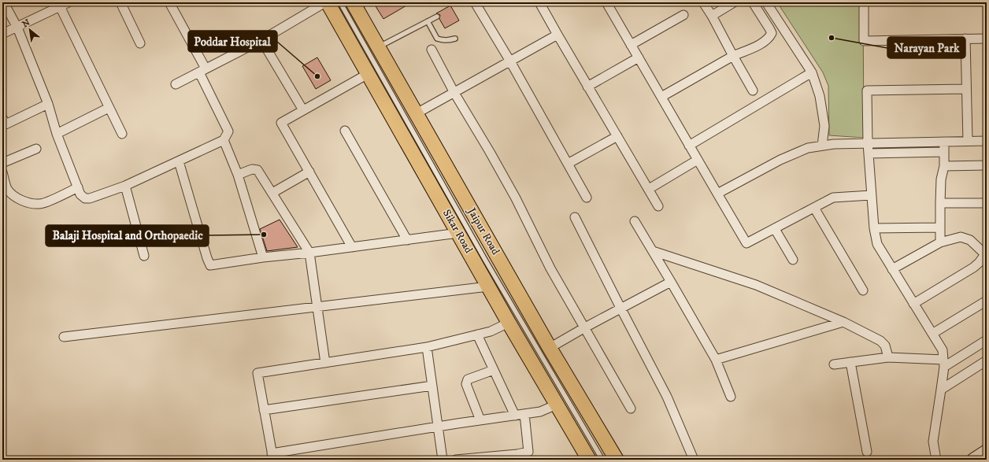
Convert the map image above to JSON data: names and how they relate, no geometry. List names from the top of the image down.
{
  "streets": {
    "main road": ["Sikar Road", "Jaipur Road"]
  },
  "places": ["Narayan Park", "Poddar Hospital", "Balaji Hospital and Orthopaedic"],
  "north": "top left"
}
